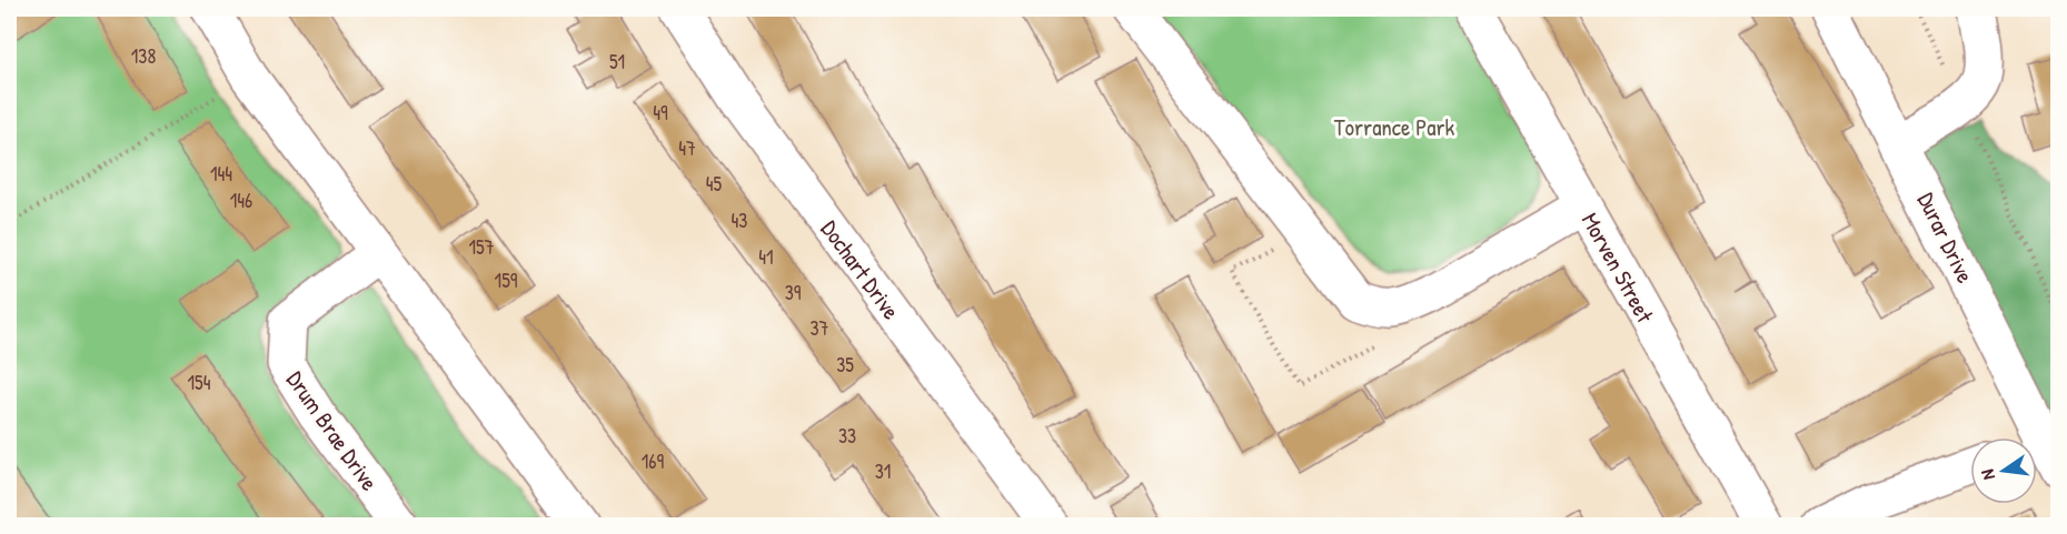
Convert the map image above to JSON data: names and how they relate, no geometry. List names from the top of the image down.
{
  "streets": {
    "street": [
      "Durar Drive",
      "Morven Street",
      "Dochart Drive",
      "Drum Brae Drive"
    ]
  },
  "parks": ["Torrance Park"],
  "house_numbers": [
    "138",
    "51",
    "49",
    "47",
    "144",
    "45",
    "146",
    "43",
    "157",
    "41",
    "159",
    "39",
    "37",
    "35",
    "154",
    "33",
    "169",
    "31"
  ],
  "north": "left"
}
